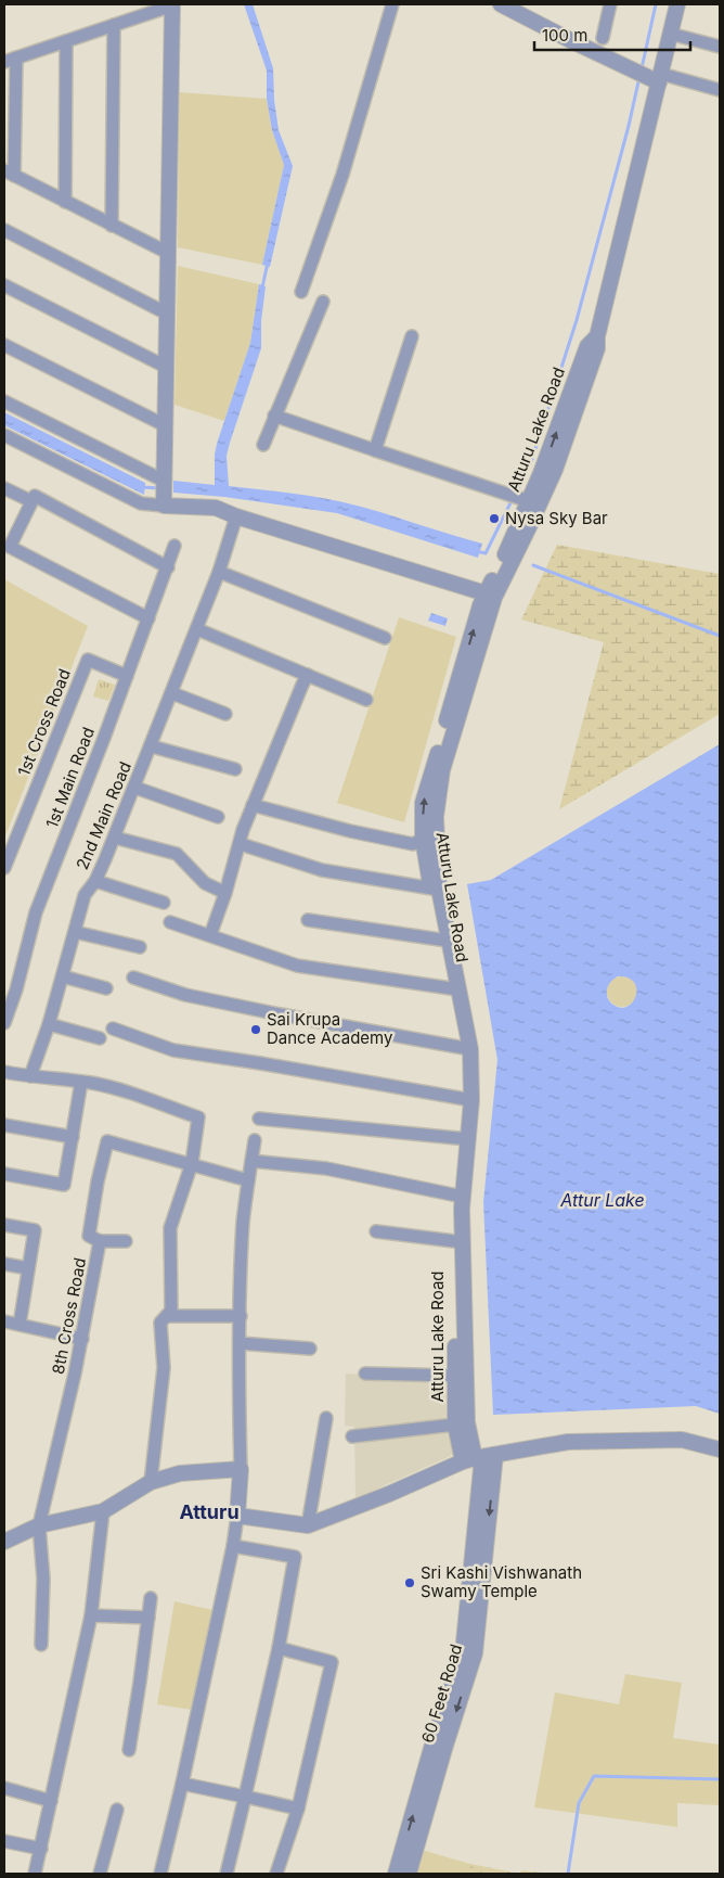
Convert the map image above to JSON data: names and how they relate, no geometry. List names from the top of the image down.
{
  "streets": {
    "street": [
      "Atturu Lake Road",
      "1st Cross Road",
      "1st Main Road",
      "2nd Main Road",
      "8th Cross Road",
      "60 Feet Road"
    ]
  },
  "crossings": [
    ["Atturu Lake Road", "60 Feet Road"],
    ["1st Cross Road", "1st Main Road"]
  ],
  "districts": ["Atturu"],
  "water": ["Attur Lake"],
  "places": ["Nysa Sky Bar", "Sai Krupa Dance Academy", "Sri Kashi Vishwanath Swamy Temple"],
  "scale_bar": "100 m"
}
